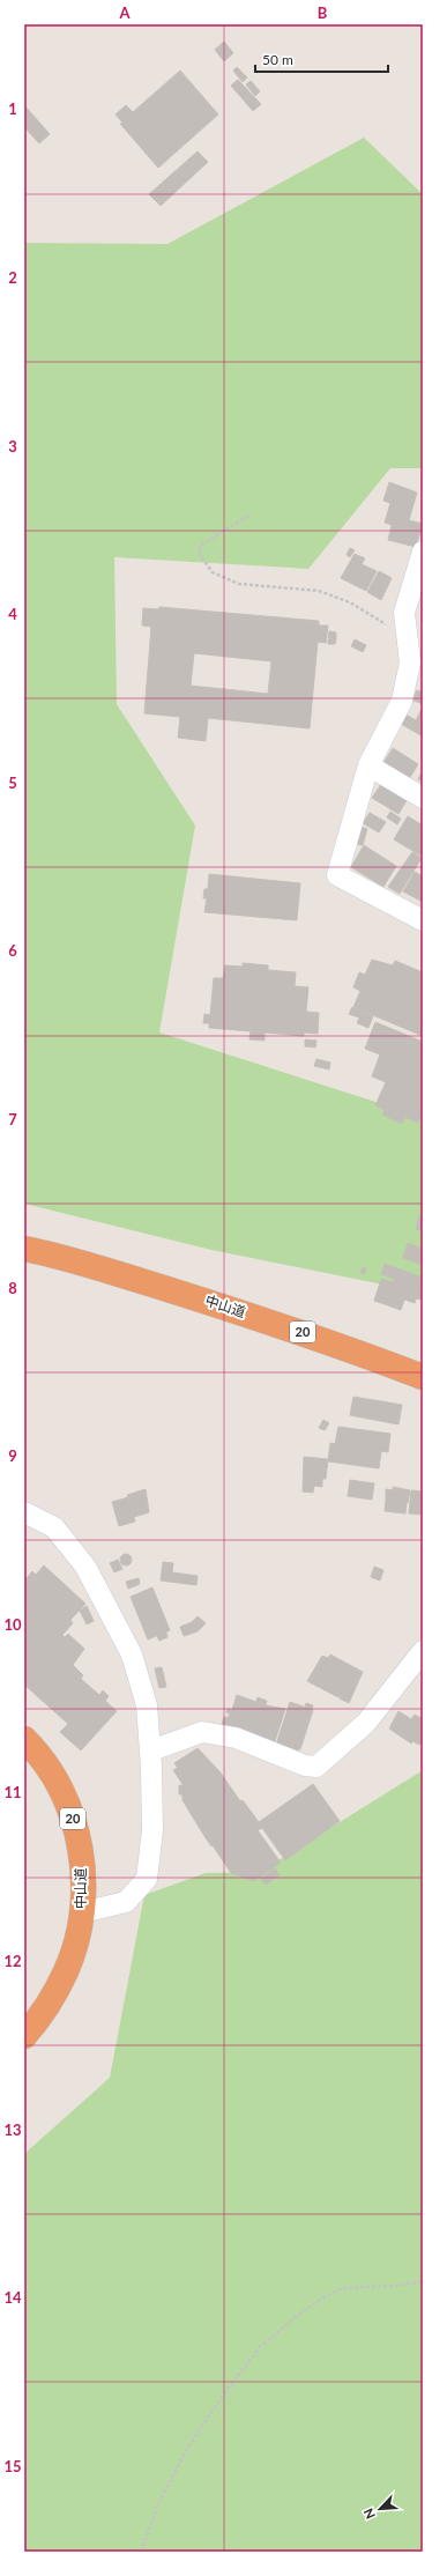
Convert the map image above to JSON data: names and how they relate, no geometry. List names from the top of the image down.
{
  "streets": {
    "highway": ["中山道", "20"]
  },
  "scale_bar": "50 m",
  "north": "bottom left",
  "grid": {
    "columns": ["A", "B"],
    "rows": [
      "1",
      "2",
      "3",
      "4",
      "5",
      "6",
      "7",
      "8",
      "9",
      "10",
      "11",
      "12",
      "13",
      "14",
      "15"
    ]
  }
}
